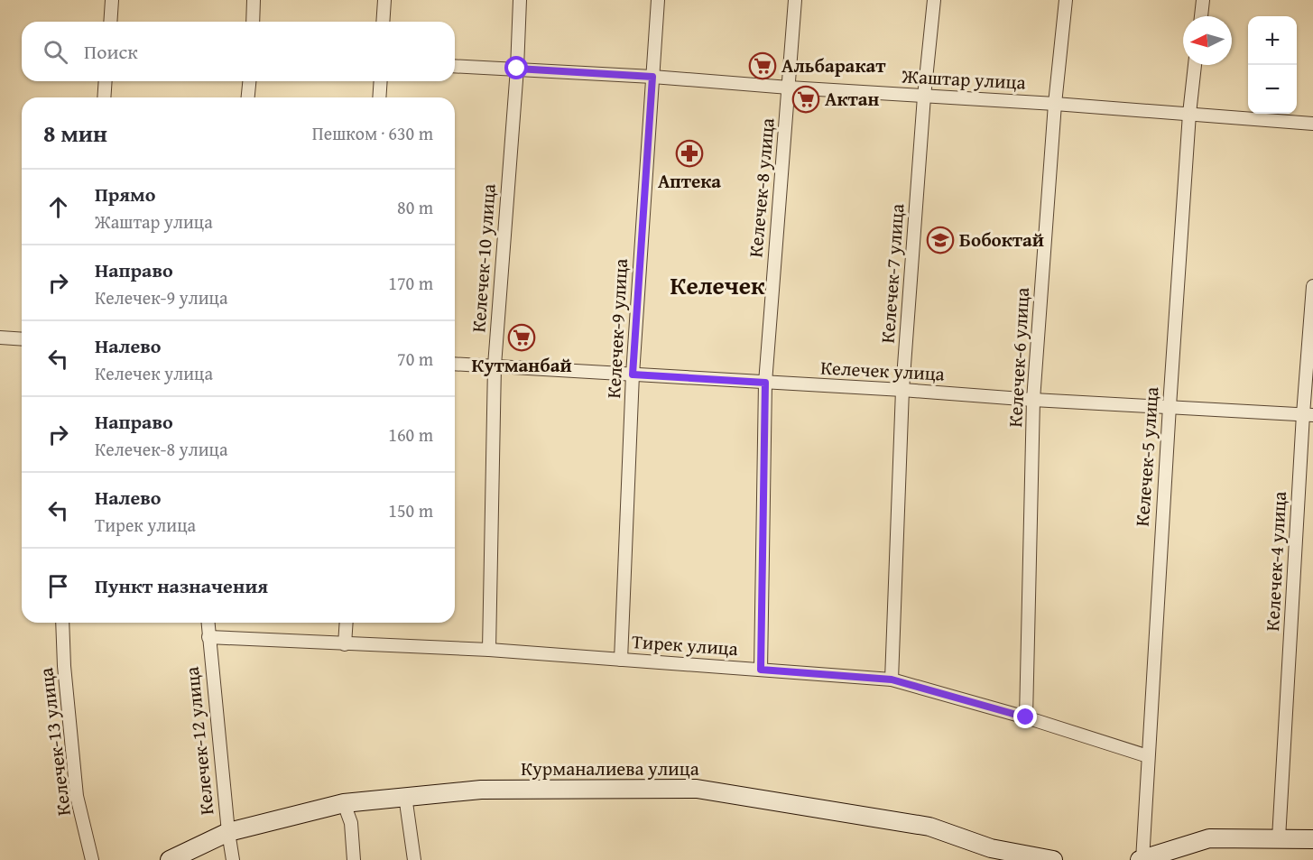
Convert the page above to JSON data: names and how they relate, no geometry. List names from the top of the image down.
{
  "streets": {
    "street": [
      "Жаштар улица",
      "Келечек-8 улица",
      "Келечек-10 улица",
      "Келечек-7 улица",
      "Келечек-9 улица",
      "Келечек-6 улица",
      "Келечек улица",
      "Келечек-5 улица",
      "Келечек-4 улица",
      "Тирек улица",
      "Келечек-12 улица",
      "Келечек-13 улица",
      "Курманалиева улица"
    ]
  },
  "crossings": [
    ["Жаштар улица", "Келечек-8 улица"],
    ["Жаштар улица", "Келечек-10 улица"],
    ["Жаштар улица", "Келечек-7 улица"],
    ["Жаштар улица", "Келечек-9 улица"],
    ["Жаштар улица", "Келечек-6 улица"],
    ["Жаштар улица", "Келечек-5 улица"],
    ["Келечек-8 улица", "Келечек улица"],
    ["Келечек-8 улица", "Тирек улица"],
    ["Келечек-10 улица", "Келечек улица"],
    ["Келечек-10 улица", "Тирек улица"],
    ["Келечек-7 улица", "Келечек улица"],
    ["Келечек-7 улица", "Тирек улица"],
    ["Келечек-9 улица", "Келечек улица"],
    ["Келечек-9 улица", "Тирек улица"],
    ["Келечек-6 улица", "Келечек улица"],
    ["Келечек-6 улица", "Тирек улица"],
    ["Келечек улица", "Келечек-5 улица"],
    ["Келечек улица", "Келечек-4 улица"],
    ["Келечек-5 улица", "Тирек улица"],
    ["Тирек улица", "Келечек-12 улица"],
    ["Келечек-12 улица", "Курманалиева улица"]
  ],
  "districts": ["Келечек"],
  "places": {
    "supermarket": ["Альбаракат", "Актан", "Кутманбай"],
    "pharmacy": ["Аптека"],
    "school or university": ["Бобоктай"]
  },
  "north": "left",
  "page": {
    "map_buttons": ["+", "−"],
    "search": "Поиск",
    "heading": ["8 мин", "Пешком · 630 m"],
    "list": [
      ["Прямо", "Жаштар улица", "80 m"],
      ["Направо", "Келечек-9 улица", "170 m"],
      ["Налево", "Келечек улица", "70 m"],
      ["Направо", "Келечек-8 улица", "160 m"],
      ["Налево", "Тирек улица", "150 m"],
      "Пункт назначения"
    ]
  }
}
